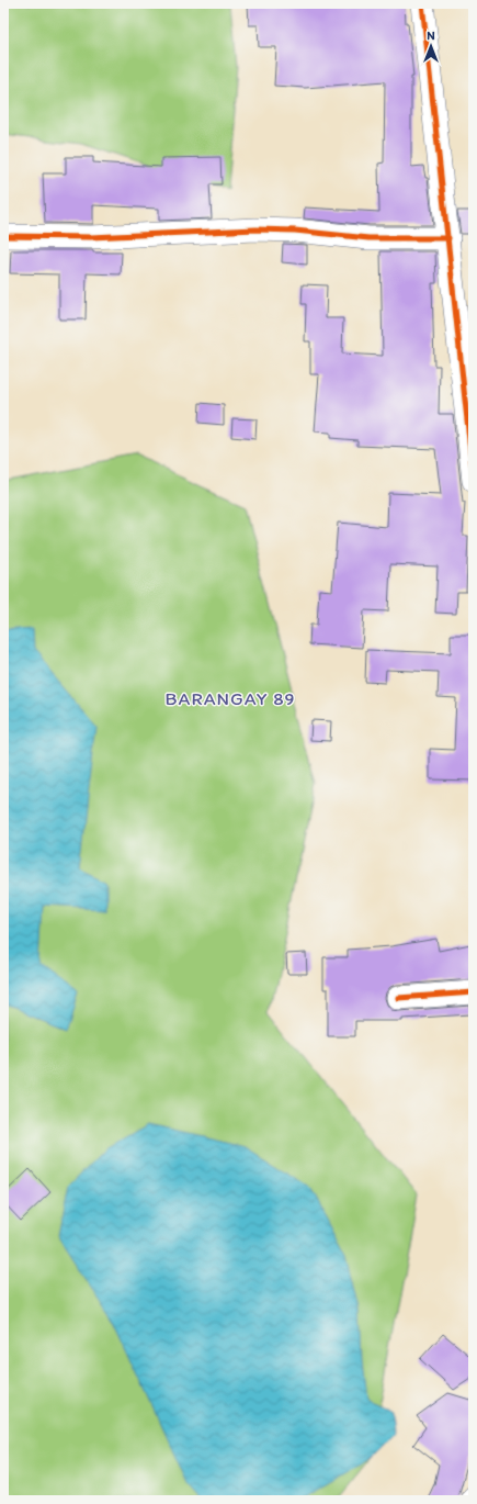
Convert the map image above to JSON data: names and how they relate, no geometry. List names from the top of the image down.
{
  "districts": ["BARANGAY 89"],
  "north": "top"
}
